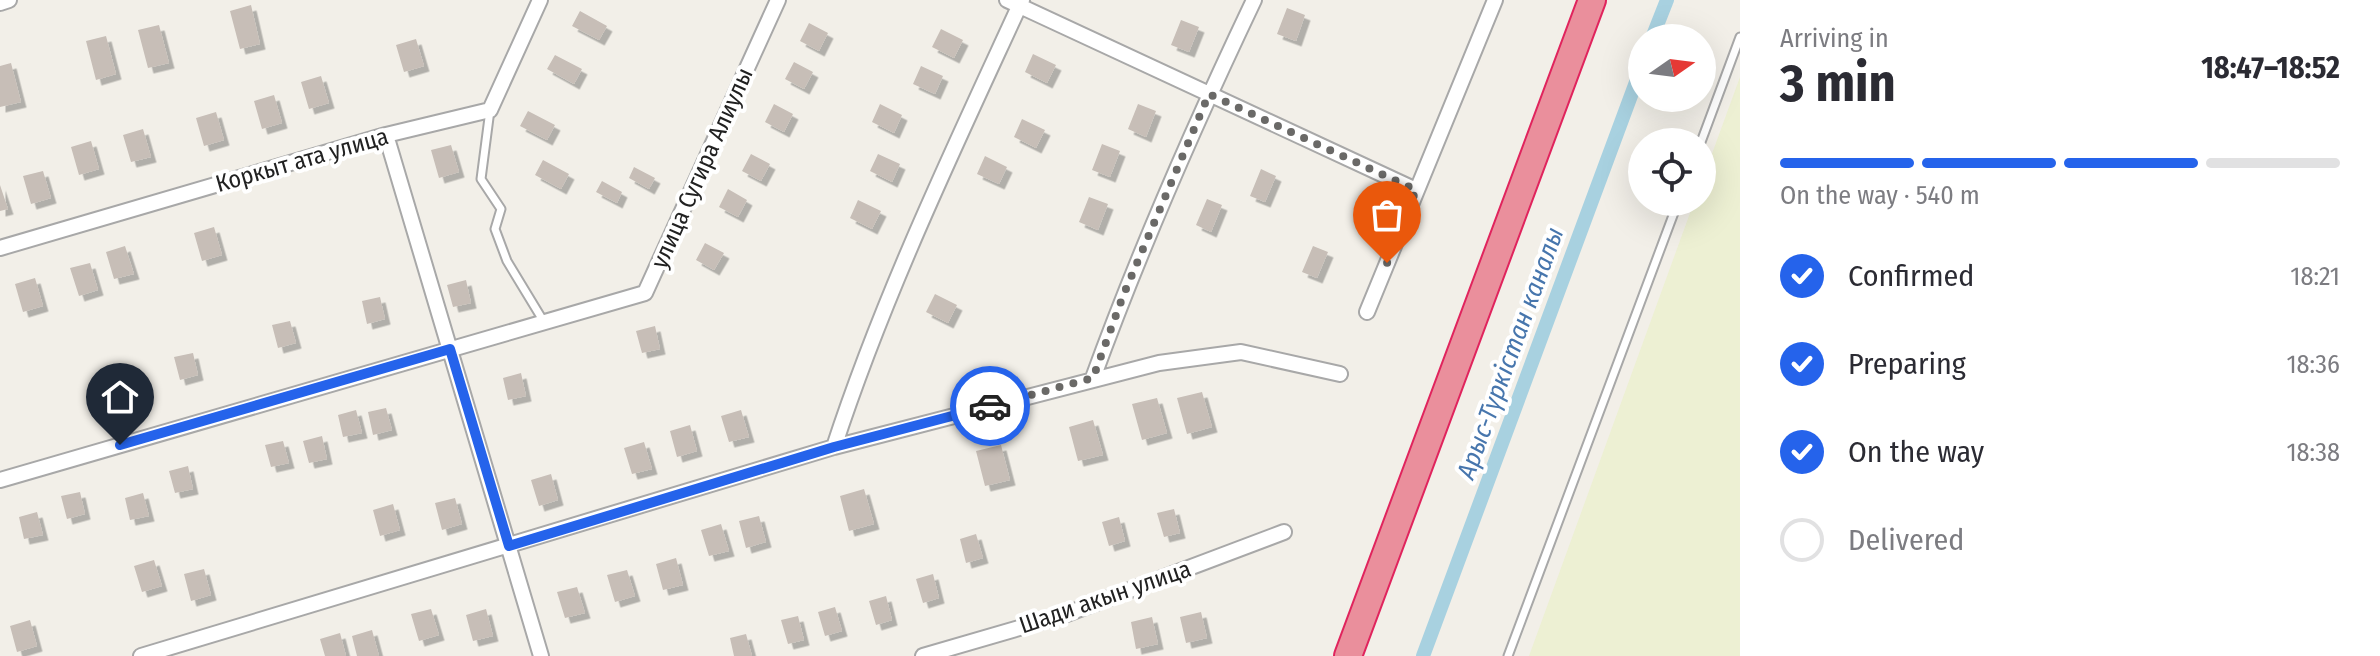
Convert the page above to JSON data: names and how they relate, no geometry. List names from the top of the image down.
{
  "streets": {
    "street": ["Коркыт ата улица", "улица Сугира Алиулы", "Шади акын улица"]
  },
  "water": ["Арыс-Түркістан каналы"],
  "north": "right",
  "page": {
    "heading": ["3 min", "Arriving in", "18:47–18:52"],
    "bar": "On the way · 540 m",
    "list": [
      ["Confirmed", "18:21"],
      ["Preparing", "18:36"],
      ["On the way", "18:38"],
      "Delivered"
    ]
  }
}
